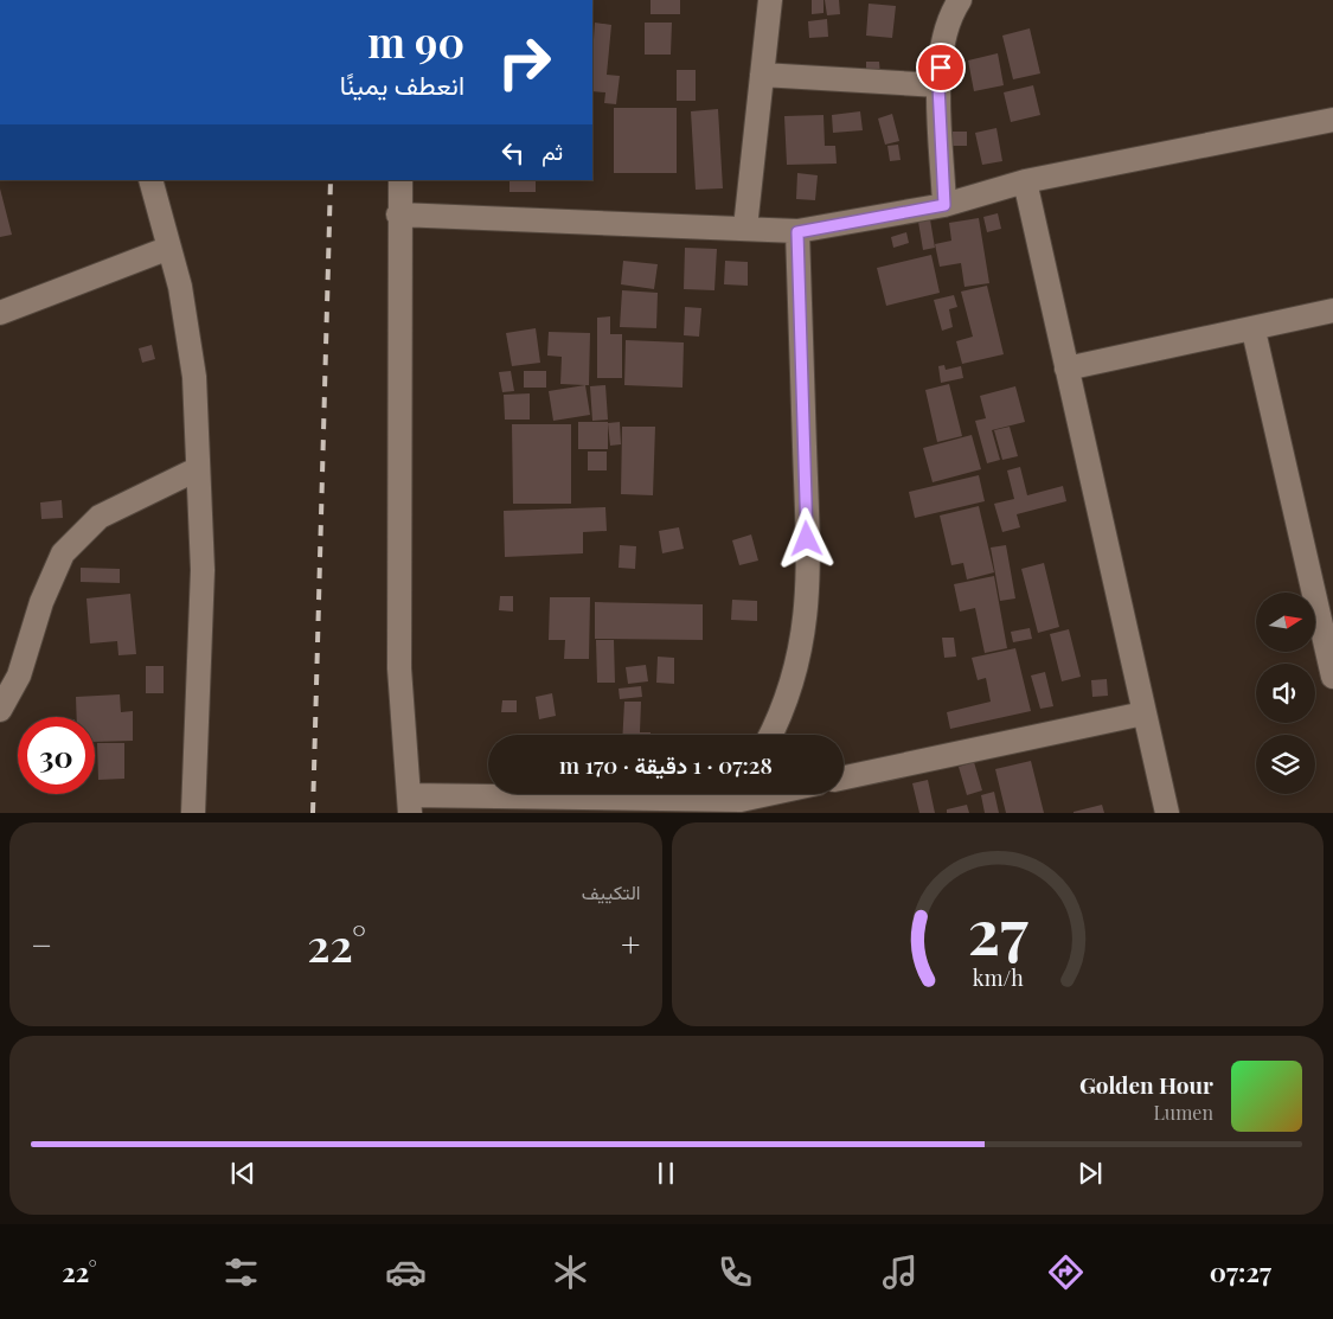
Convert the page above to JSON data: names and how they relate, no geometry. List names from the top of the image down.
{
  "north": "right",
  "page": {
    "turn": ["90 m", "انعطف يمينًا"],
    "then": "ثم",
    "limit": "30",
    "trip": "07:28 · 1 دقيقة · 170 m",
    "tile": "التكييف",
    "heat": ["−", "22°", "+"],
    "song": ["Golden Hour", "Lumen"],
    "tabs": ["07:27", "22°"],
    "gauge": ["27", "km/h"]
  }
}
